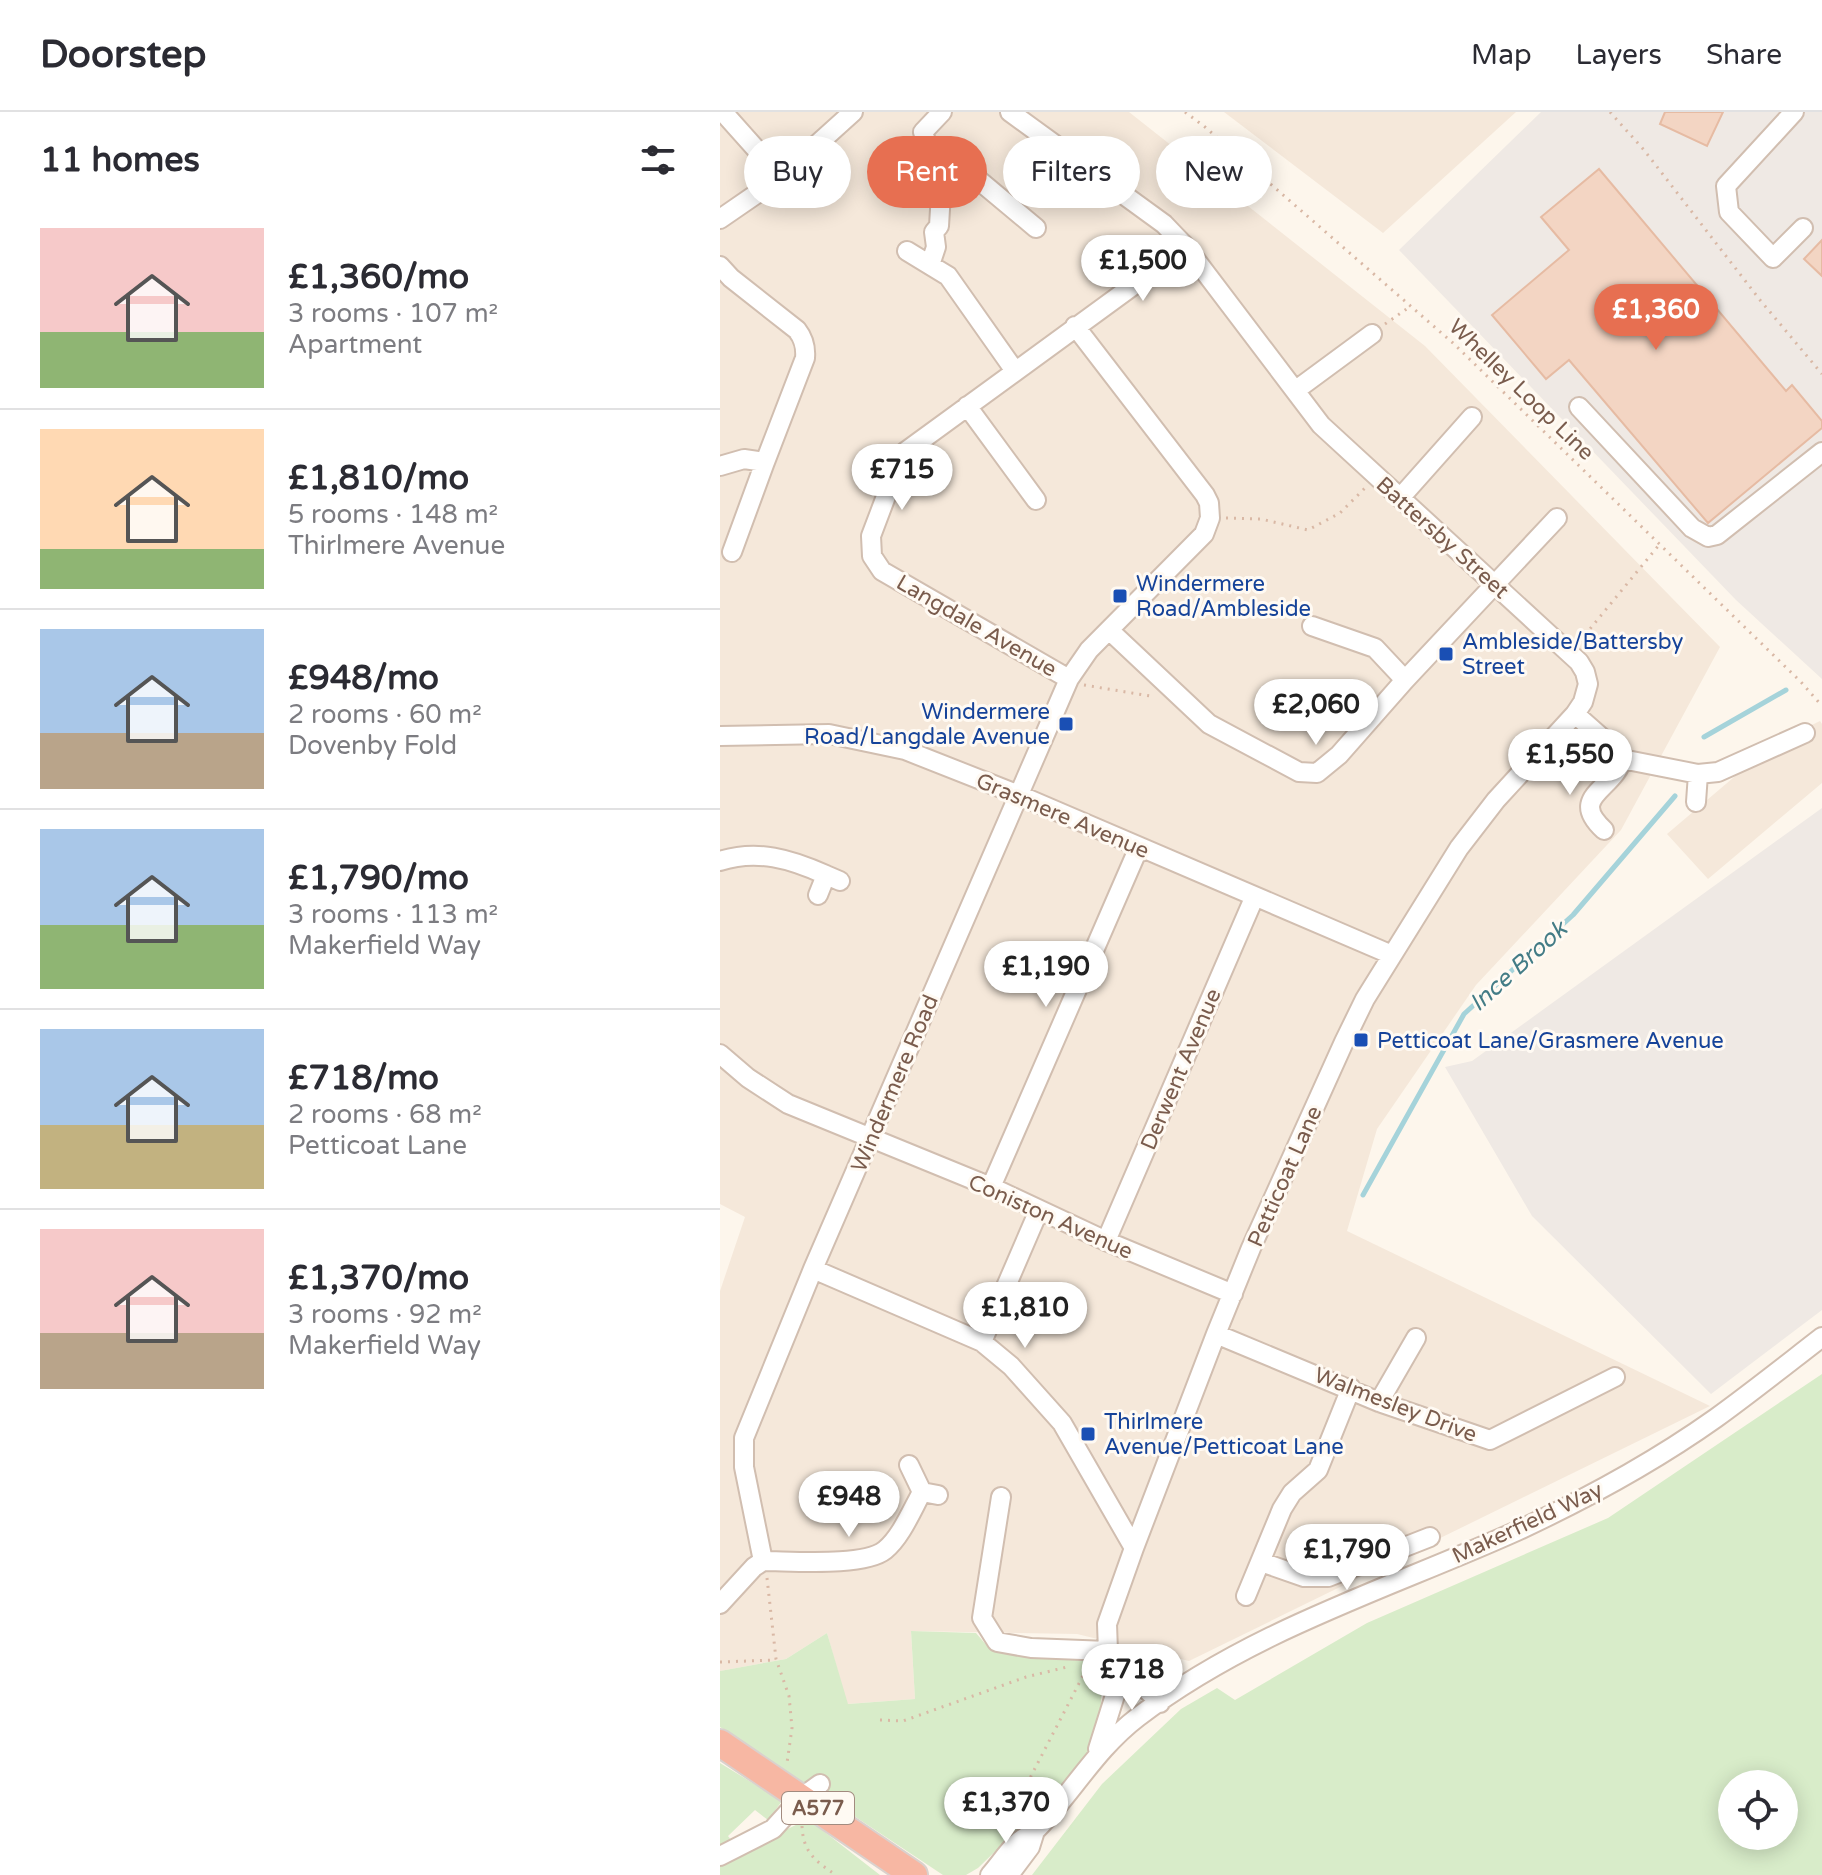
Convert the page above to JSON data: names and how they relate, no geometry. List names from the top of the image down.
{
  "streets": {
    "highway": ["A577"],
    "street": [
      "Battersby Street",
      "Langdale Avenue",
      "Grasmere Avenue",
      "Derwent Avenue",
      "Windermere Road",
      "Petticoat Lane",
      "Coniston Avenue",
      "Walmesley Drive",
      "Makerfield Way"
    ],
    "path": ["Whelley Loop Line"]
  },
  "crossings": [
    ["Battersby Street", "Langdale Avenue"],
    ["Battersby Street", "Petticoat Lane"],
    ["Langdale Avenue", "Windermere Road"],
    ["Grasmere Avenue", "Derwent Avenue"],
    ["Grasmere Avenue", "Windermere Road"],
    ["Grasmere Avenue", "Petticoat Lane"],
    ["Derwent Avenue", "Coniston Avenue"],
    ["Windermere Road", "Coniston Avenue"],
    ["Petticoat Lane", "Coniston Avenue"],
    ["Petticoat Lane", "Walmesley Drive"],
    ["Petticoat Lane", "Makerfield Way"]
  ],
  "water": ["Ince Brook"],
  "places": {
    "transit": [
      "Windermere Road/Ambleside",
      "Ambleside/Battersby Street",
      "Windermere Road/Langdale Avenue",
      "Petticoat Lane/Grasmere Avenue",
      "Thirlmere Avenue/Petticoat Lane"
    ]
  },
  "page": {
    "header": "Doorstep",
    "nav": ["Map", "Layers", "Share"],
    "heading": "11 homes",
    "chip": [
      "Buy",
      "Rent",
      "Filters",
      "New"
    ],
    "list": [
      {
        "name": "£1,360/mo",
        "note": "3 rooms · 107 m² · Apartment"
      },
      {
        "name": "£1,810/mo",
        "note": "5 rooms · 148 m² · Thirlmere Avenue"
      },
      {
        "name": "£948/mo",
        "note": "2 rooms · 60 m² · Dovenby Fold"
      },
      {
        "name": "£1,790/mo",
        "note": "3 rooms · 113 m² · Makerfield Way"
      },
      {
        "name": "£718/mo",
        "note": "2 rooms · 68 m² · Petticoat Lane"
      },
      {
        "name": "£1,370/mo",
        "note": "3 rooms · 92 m² · Makerfield Way"
      }
    ],
    "price": [
      "£1,500",
      "£1,360",
      "£715",
      "£2,060",
      "£1,550",
      "£1,190",
      "£1,810",
      "£948",
      "£1,790",
      "£718",
      "£1,370"
    ]
  }
}
